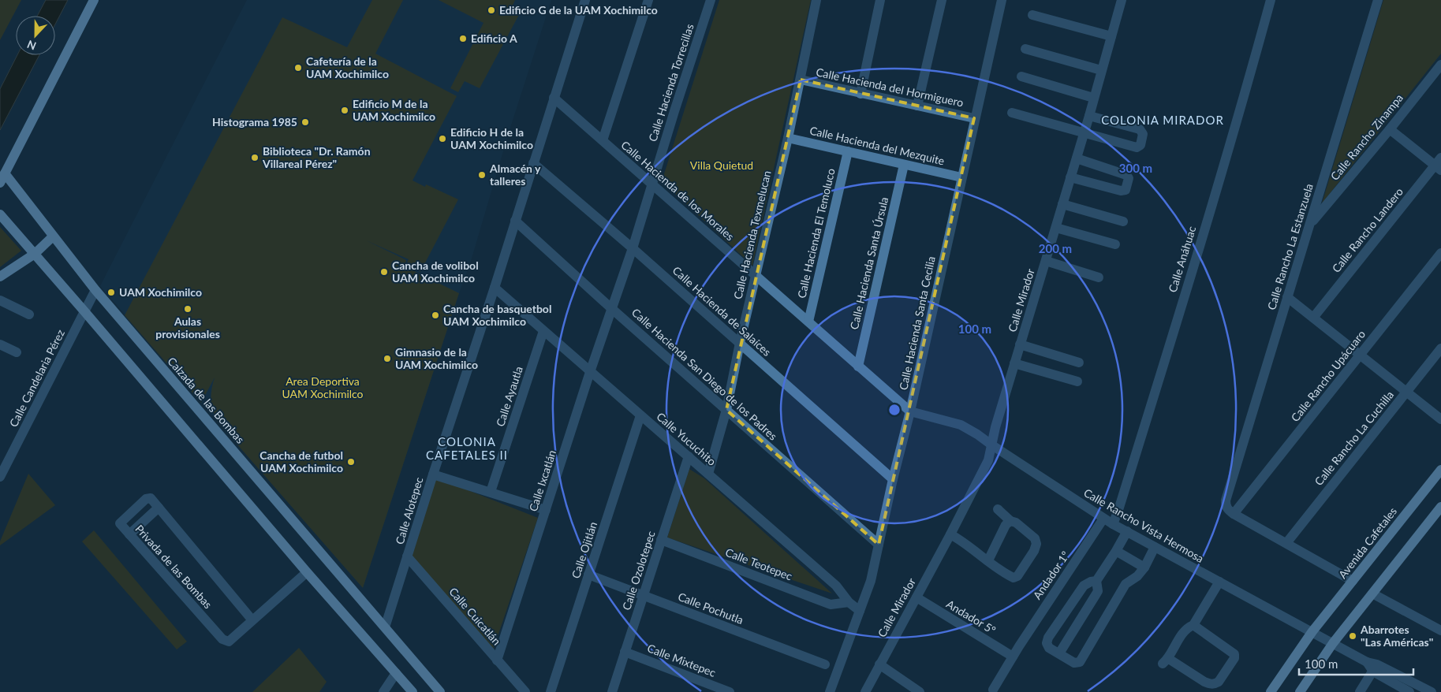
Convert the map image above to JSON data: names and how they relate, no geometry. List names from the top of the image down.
{
  "streets": {
    "main road": ["Calzada de las Bombas", "Avenida Cafetales"],
    "street": [
      "Calle Hacienda Torrecillas",
      "Calle Hacienda del Hormiguero",
      "Calle Rancho Zinampa",
      "Calle Hacienda del Mezquite",
      "Calle Hacienda de los Morales",
      "Calle Rancho Landero",
      "Calle Hacienda El Temoluco",
      "Calle Hacienda Texmelucan",
      "Calle Rancho La Estanzuela",
      "Calle Anáhuac",
      "Calle Hacienda Santa Úrsula",
      "Calle Mirador",
      "Calle Hacienda de Salaíces",
      "Calle Hacienda Santa Cecilia",
      "Calle Hacienda San Diego de los Padres",
      "Calle Rancho Upácuaro",
      "Calle Candelaria Pérez",
      "Calle Ayautla",
      "Calle Rancho La Cuchilla",
      "Calle Yucuchito",
      "Calle Ixcatlán",
      "Calle Alotepec",
      "Calle Rancho Vista Hermosa",
      "Calle Ojitlán",
      "Calle Teotepec",
      "Privada de las Bombas",
      "Calle Ozolotepec",
      "Andador 1º",
      "Calle Pochutla",
      "Calle Cuicatlán",
      "Andador 5º",
      "Calle Mixtepec"
    ]
  },
  "crossings": [
    ["Calle Hacienda Torrecillas", "Calle Hacienda de los Morales"],
    ["Calle Hacienda Torrecillas", "Calle Hacienda de Salaíces"],
    ["Calle Hacienda Torrecillas", "Calle Hacienda San Diego de los Padres"],
    ["Calle Hacienda Torrecillas", "Calle Ixcatlán"],
    ["Calle Hacienda del Hormiguero", "Calle Hacienda Texmelucan"],
    ["Calle Hacienda del Hormiguero", "Calle Hacienda Santa Cecilia"],
    ["Calle Rancho Zinampa", "Calle Rancho La Estanzuela"],
    ["Calle Hacienda del Mezquite", "Calle Hacienda El Temoluco"],
    ["Calle Hacienda del Mezquite", "Calle Hacienda Texmelucan"],
    ["Calle Hacienda del Mezquite", "Calle Hacienda Santa Úrsula"],
    ["Calle Hacienda del Mezquite", "Calle Hacienda Santa Cecilia"],
    ["Calle Hacienda de los Morales", "Calle Hacienda El Temoluco"],
    ["Calle Hacienda de los Morales", "Calle Hacienda Texmelucan"],
    ["Calle Hacienda de los Morales", "Calle Hacienda Santa Úrsula"],
    ["Calle Hacienda de los Morales", "Calle Hacienda Santa Cecilia"],
    ["Calle Hacienda de los Morales", "Calle Alotepec"],
    ["Calle Hacienda de los Morales", "Calle Rancho Vista Hermosa"],
    ["Calle Hacienda Texmelucan", "Calle Hacienda de Salaíces"],
    ["Calle Hacienda Texmelucan", "Calle Hacienda San Diego de los Padres"],
    ["Calle Hacienda Texmelucan", "Calle Yucuchito"],
    ["Calle Rancho La Estanzuela", "Calle Rancho Upácuaro"],
    ["Calle Anáhuac", "Calle Rancho Vista Hermosa"],
    ["Calle Mirador", "Calle Rancho Vista Hermosa"],
    ["Calle Mirador", "Andador 5º"],
    ["Calle Hacienda de Salaíces", "Calle Hacienda Santa Cecilia"],
    ["Calle Hacienda de Salaíces", "Calle Alotepec"],
    ["Calle Hacienda Santa Cecilia", "Calle Hacienda San Diego de los Padres"],
    ["Calle Hacienda Santa Cecilia", "Calle Yucuchito"],
    ["Calle Hacienda Santa Cecilia", "Calle Rancho Vista Hermosa"],
    ["Calle Hacienda San Diego de los Padres", "Calle Ixcatlán"],
    ["Calle Hacienda San Diego de los Padres", "Calle Alotepec"],
    ["Calle Candelaria Pérez", "Calzada de las Bombas"],
    ["Calle Ayautla", "Calle Yucuchito"],
    ["Calzada de las Bombas", "Calle Alotepec"],
    ["Calle Yucuchito", "Calle Ixcatlán"],
    ["Calle Yucuchito", "Calle Alotepec"],
    ["Calle Yucuchito", "Calle Ojitlán"],
    ["Calle Yucuchito", "Calle Teotepec"],
    ["Calle Yucuchito", "Calle Ozolotepec"],
    ["Calle Ixcatlán", "Calle Cuicatlán"],
    ["Calle Alotepec", "Calle Cuicatlán"],
    ["Calle Rancho Vista Hermosa", "Avenida Cafetales"],
    ["Calle Rancho Vista Hermosa", "Andador 1º"],
    ["Calle Ojitlán", "Calle Pochutla"],
    ["Calle Teotepec", "Calle Ozolotepec"],
    ["Calle Ozolotepec", "Calle Pochutla"],
    ["Calle Ozolotepec", "Calle Mixtepec"],
    ["Andador 1º", "Andador 5º"]
  ],
  "districts": ["COLONIA MIRADOR", "COLONIA CAFETALES II"],
  "parks": ["Villa Quietud", "Area Deportiva UAM Xochimilco"],
  "places": [
    "Edificio G de la UAM Xochimilco",
    "Edificio A",
    "Cafetería de la UAM Xochimilco",
    "Edificio M de la UAM Xochimilco",
    "Histograma 1985",
    "Edificio H de la UAM Xochimilco",
    "Biblioteca \"Dr. Ramón Villareal Pérez\"",
    "Almacén y talleres",
    "Cancha de volibol UAM Xochimilco",
    "UAM Xochimilco",
    "Aulas provisionales",
    "Cancha de basquetbol UAM Xochimilco",
    "Gimnasio de la UAM Xochimilco",
    "Cancha de futbol UAM Xochimilco",
    "Abarrotes \"Las Américas\""
  ],
  "scale_bar": "100 m",
  "north": "bottom",
  "rings": ["300 m", "200 m", "100 m"]
}
